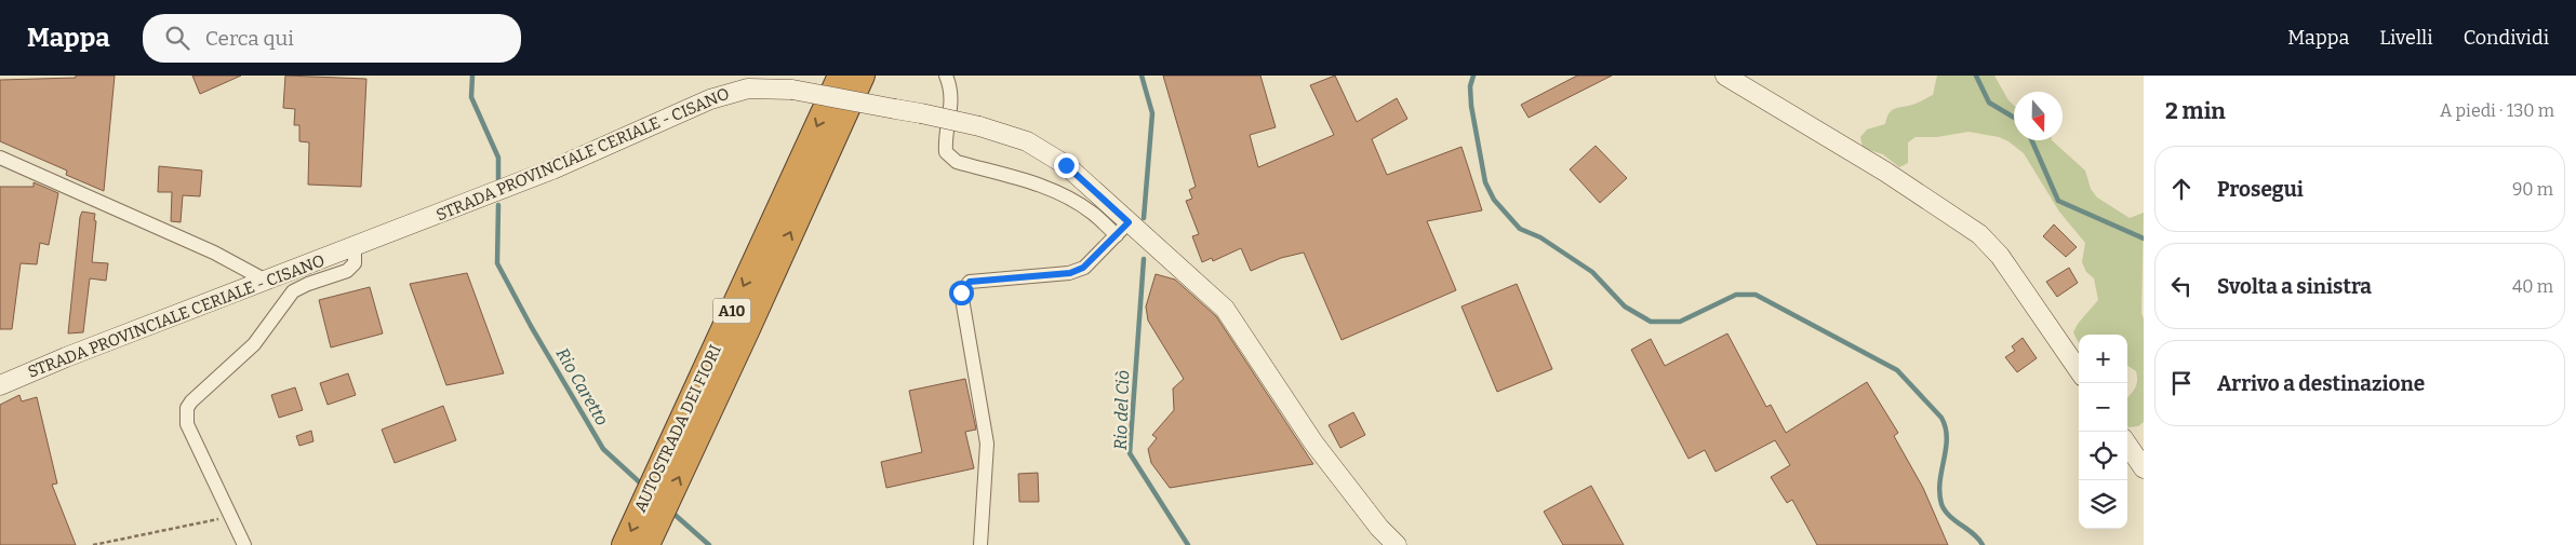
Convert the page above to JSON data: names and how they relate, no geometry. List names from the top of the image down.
{
  "streets": {
    "highway": ["A10", "AUTOSTRADA DEI FIORI"],
    "main road": ["STRADA PROVINCIALE CERIALE - CISANO"]
  },
  "water": ["Rio Caretto", "Rio del Ciò"],
  "north": "bottom",
  "page": {
    "header": "Mappa",
    "search": "Cerca qui",
    "nav": ["Mappa", "Livelli", "Condividi"],
    "heading": ["2 min", "A piedi · 130 m"],
    "list": [
      ["Prosegui", "90 m"],
      ["Svolta a sinistra", "40 m"],
      "Arrivo a destinazione"
    ],
    "map_buttons": ["+", "−"]
  }
}
